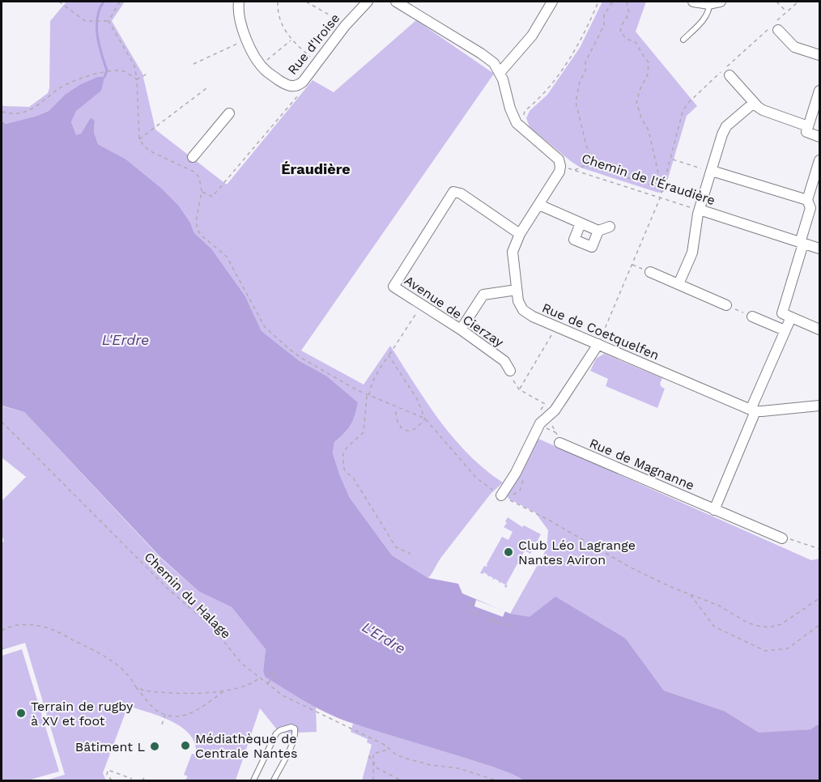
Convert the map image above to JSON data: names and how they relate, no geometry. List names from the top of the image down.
{
  "streets": {
    "street": [
      "Rue d'Iroise",
      "Chemin de l'Éraudière",
      "Avenue de Cierzay",
      "Rue de Coetquelfen",
      "Rue de Magnanne"
    ],
    "path": ["Chemin du Halage"]
  },
  "crossings": [
    ["Chemin de l'Éraudière", "Rue de Coetquelfen"],
    ["Avenue de Cierzay", "Rue de Coetquelfen"]
  ],
  "districts": ["Éraudière"],
  "water": ["L'Erdre"],
  "places": [
    "Club Léo Lagrange Nantes Aviron",
    "Terrain de rugby à XV et foot",
    "Médiathèque de Centrale Nantes",
    "Bâtiment L"
  ]
}
